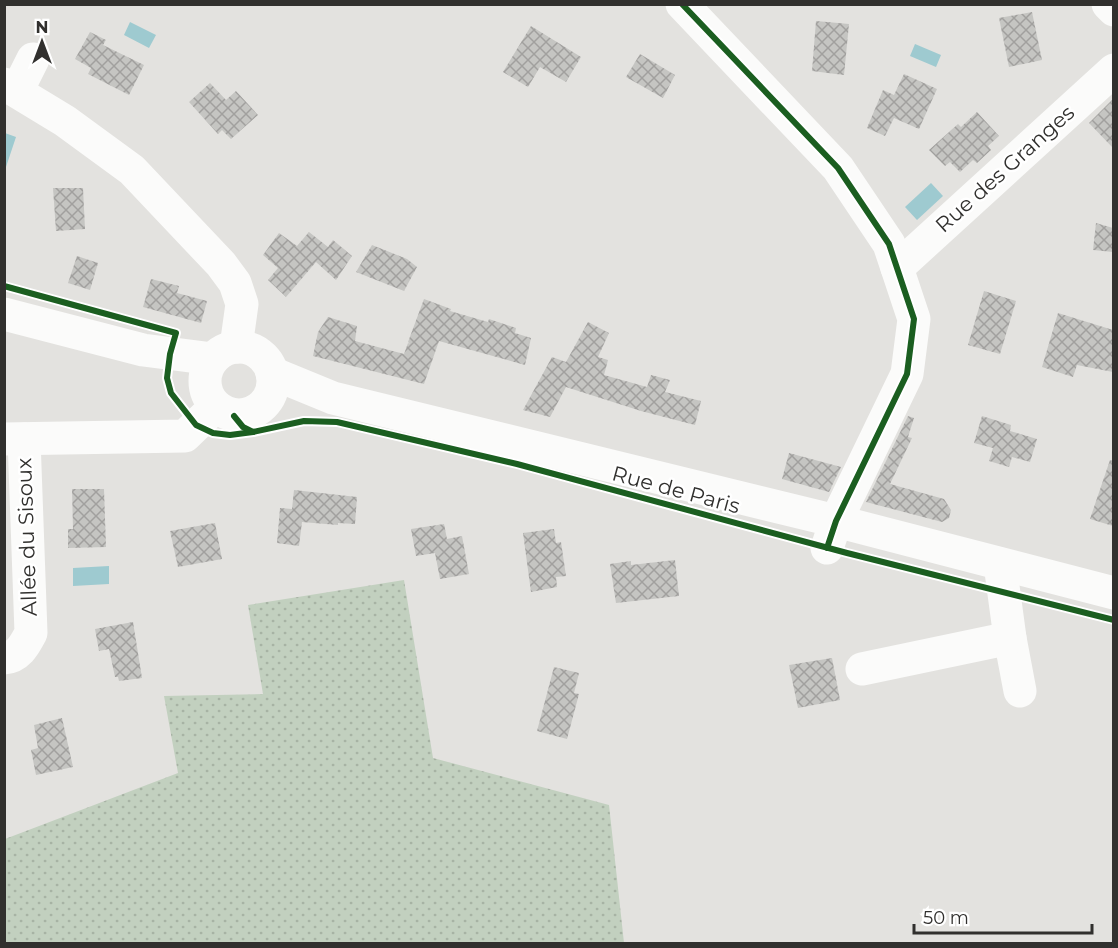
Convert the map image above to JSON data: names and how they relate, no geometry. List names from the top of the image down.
{
  "streets": {
    "street": ["Rue des Granges", "Rue de Paris", "Allée du Sisoux"]
  },
  "scale_bar": "50 m",
  "north": "top"
}
